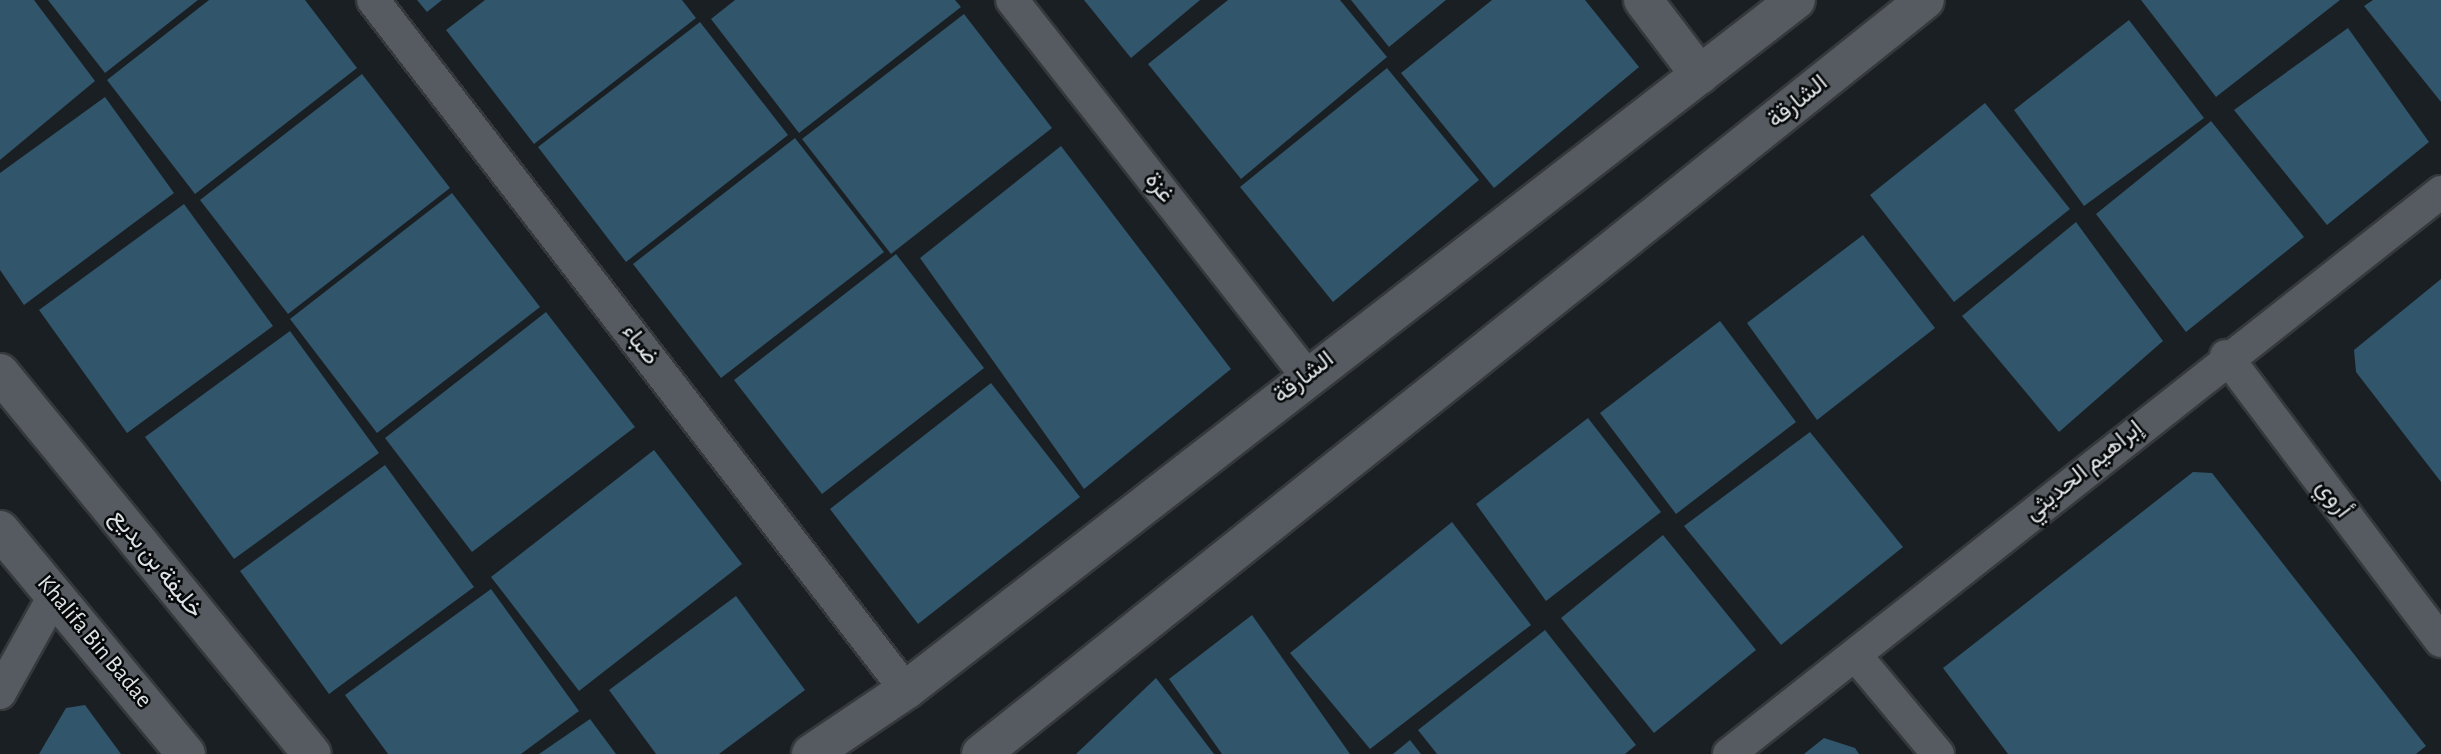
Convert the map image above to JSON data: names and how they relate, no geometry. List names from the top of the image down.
{
  "streets": {
    "street": [
      "الشارقة",
      "غزة",
      "ضباء",
      "إبراهيم الحديثي",
      "أروي",
      "خليفة بن بديع",
      "Khalifa Bin Badae"
    ]
  },
  "crossings": [
    ["الشارقة", "غزة"],
    ["الشارقة", "ضباء"],
    ["إبراهيم الحديثي", "أروي"]
  ]
}
